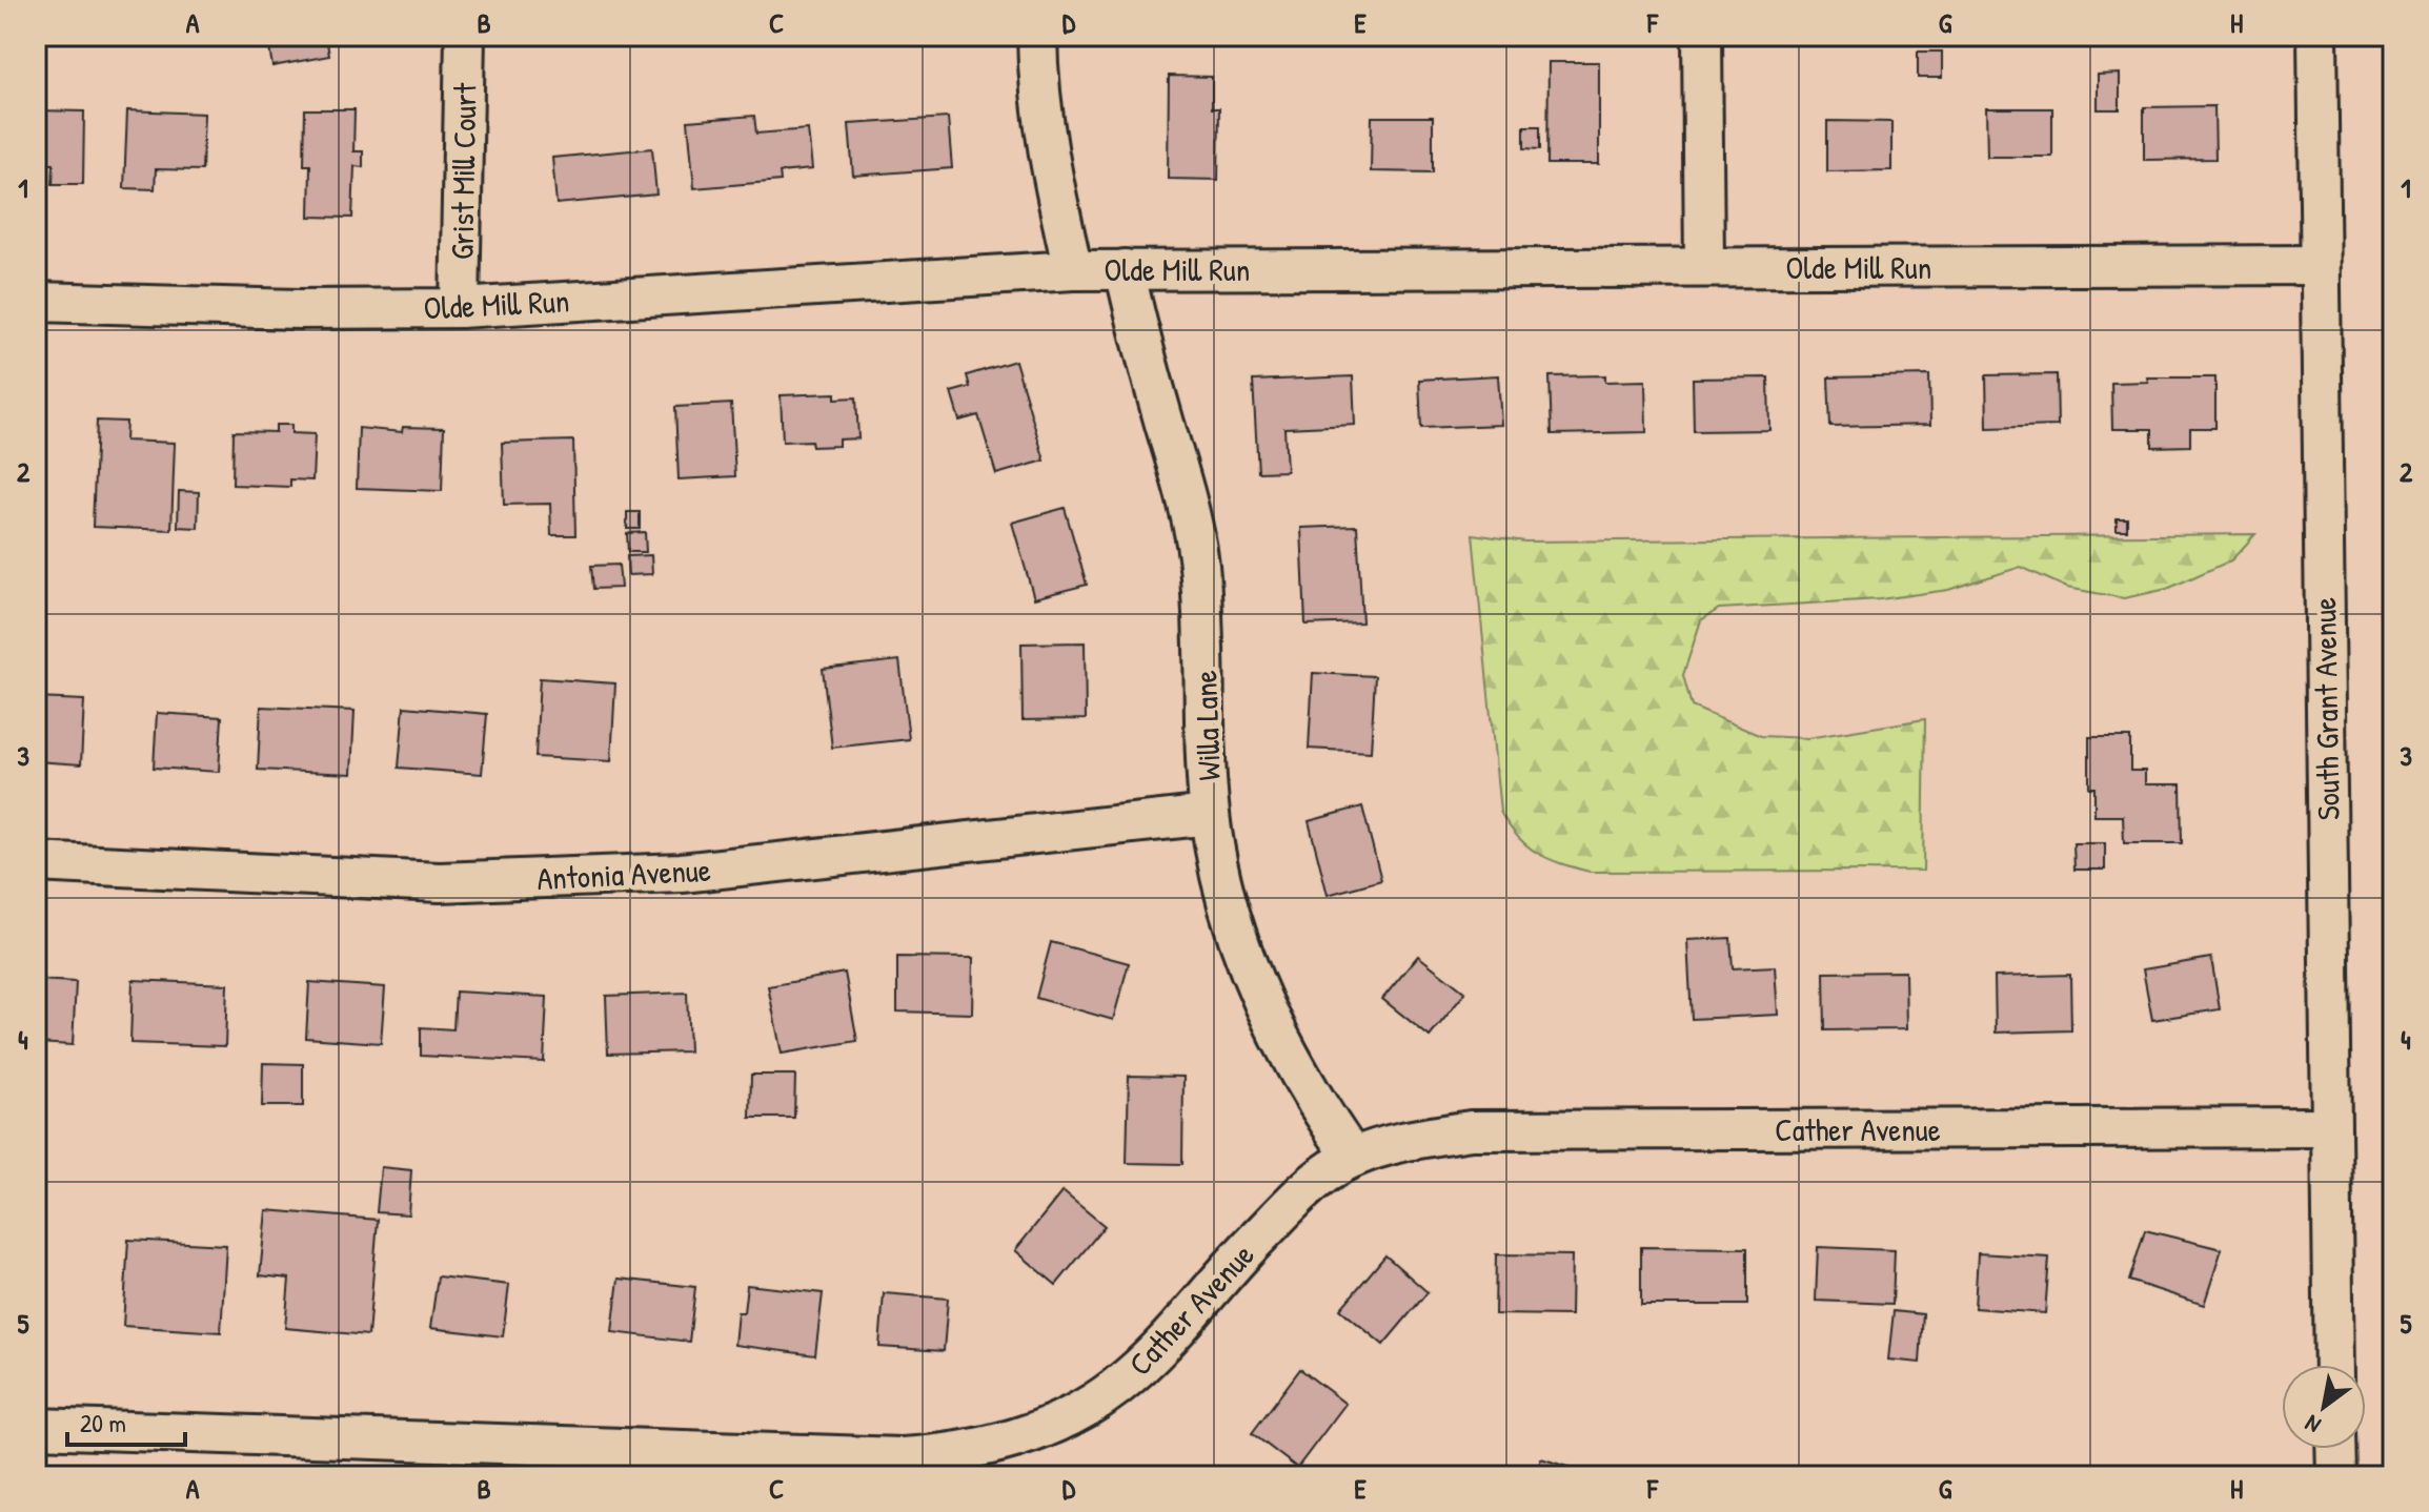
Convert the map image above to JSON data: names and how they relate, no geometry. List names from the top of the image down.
{
  "streets": {
    "street": [
      "Grist Mill Court",
      "Olde Mill Run",
      "South Grant Avenue",
      "Willa Lane",
      "Antonia Avenue",
      "Cather Avenue"
    ]
  },
  "crossings": [
    ["Grist Mill Court", "Olde Mill Run"],
    ["Olde Mill Run", "South Grant Avenue"],
    ["Olde Mill Run", "Willa Lane"],
    ["South Grant Avenue", "Cather Avenue"],
    ["Willa Lane", "Antonia Avenue"],
    ["Willa Lane", "Cather Avenue"]
  ],
  "scale_bar": "20 m",
  "north": "bottom left",
  "grid": {
    "columns": [
      "A",
      "B",
      "C",
      "D",
      "E",
      "F",
      "G",
      "H"
    ],
    "rows": [
      "1",
      "2",
      "3",
      "4",
      "5"
    ]
  }
}
